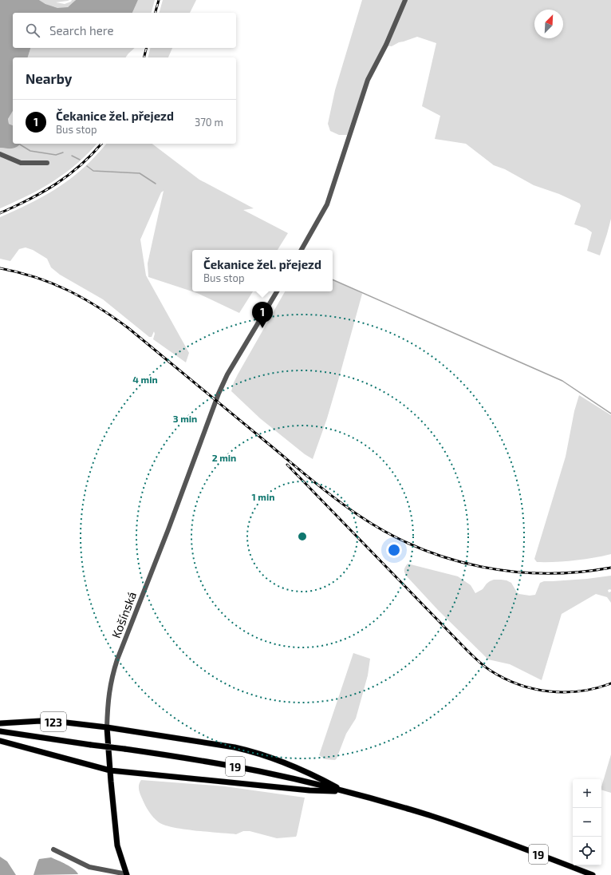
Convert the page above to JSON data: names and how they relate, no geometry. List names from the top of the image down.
{
  "streets": {
    "main road": ["Košínská", "123", "19"]
  },
  "crossings": [
    ["Košínská", "123"]
  ],
  "north": "top right",
  "page": {
    "search": "Search here",
    "heading": "Nearby",
    "list": [
      {
        "mark": "1",
        "name": "Čekanice žel. přejezd",
        "note": "Bus stop",
        "value": "370 m"
      }
    ],
    "popup": ["Čekanice žel. přejezd", "Bus stop"],
    "pins": "1",
    "map_buttons": ["+", "−"]
  },
  "rings": [
    "4 min",
    "3 min",
    "2 min",
    "1 min"
  ]
}
